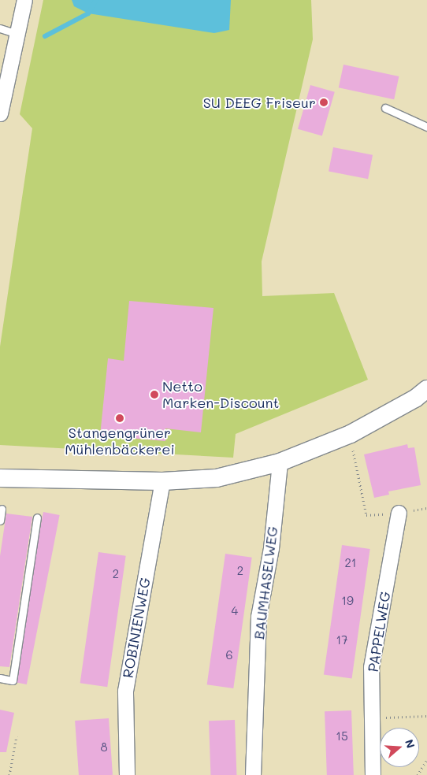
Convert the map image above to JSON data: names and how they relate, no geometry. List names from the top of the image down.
{
  "streets": {
    "street": ["BAUMHASELWEG", "ROBINIENWEG", "PAPPELWEG"]
  },
  "places": ["SU DEEG Friseur", "Netto Marken-Discount", "Stangengrüner Mühlenbäckerei"],
  "house_numbers": [
    "21",
    "2",
    "2",
    "19",
    "4",
    "17",
    "6",
    "15",
    "8"
  ],
  "north": "right"
}
